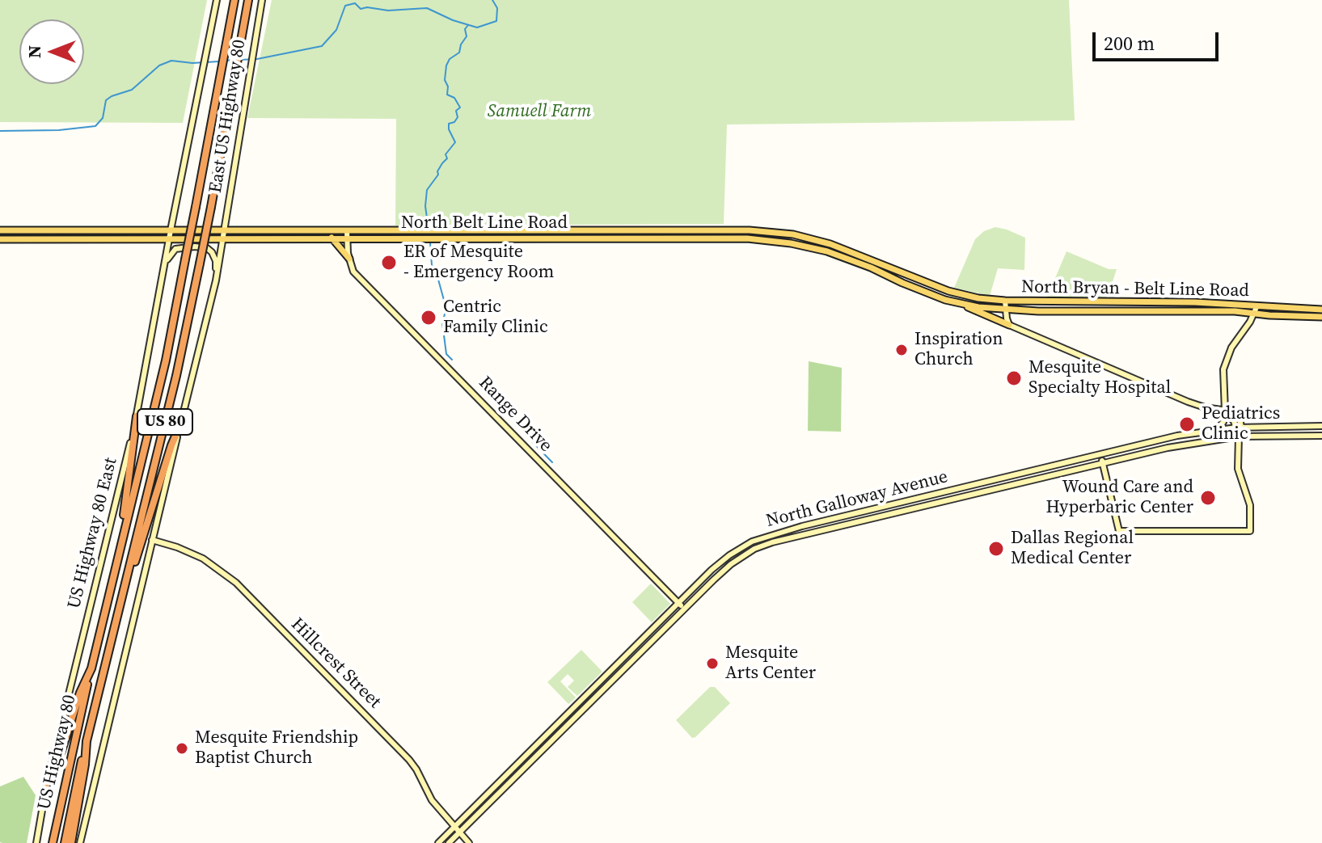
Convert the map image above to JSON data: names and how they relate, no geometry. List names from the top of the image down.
{
  "streets": {
    "highway": ["US 80", "US Highway 80"],
    "main road": [
      "East US Highway 80",
      "North Belt Line Road",
      "North Bryan - Belt Line Road",
      "Range Drive",
      "North Galloway Avenue",
      "US Highway 80 East",
      "Hillcrest Street"
    ]
  },
  "crossings": [
    ["East US Highway 80", "North Belt Line Road"],
    ["East US Highway 80", "US Highway 80 East"],
    ["North Belt Line Road", "North Bryan - Belt Line Road"],
    ["North Belt Line Road", "Range Drive"],
    ["North Belt Line Road", "US Highway 80 East"],
    ["Range Drive", "North Galloway Avenue"],
    ["US 80", "US Highway 80"],
    ["North Galloway Avenue", "Hillcrest Street"]
  ],
  "parks": ["Samuell Farm"],
  "places": [
    "ER of Mesquite - Emergency Room",
    "Centric Family Clinic",
    "Inspiration Church",
    "Mesquite Specialty Hospital",
    "Pediatrics Clinic",
    "Wound Care and Hyperbaric Center",
    "Dallas Regional Medical Center",
    "Mesquite Arts Center",
    "Mesquite Friendship Baptist Church"
  ],
  "scale_bar": "200 m",
  "north": "left"
}
